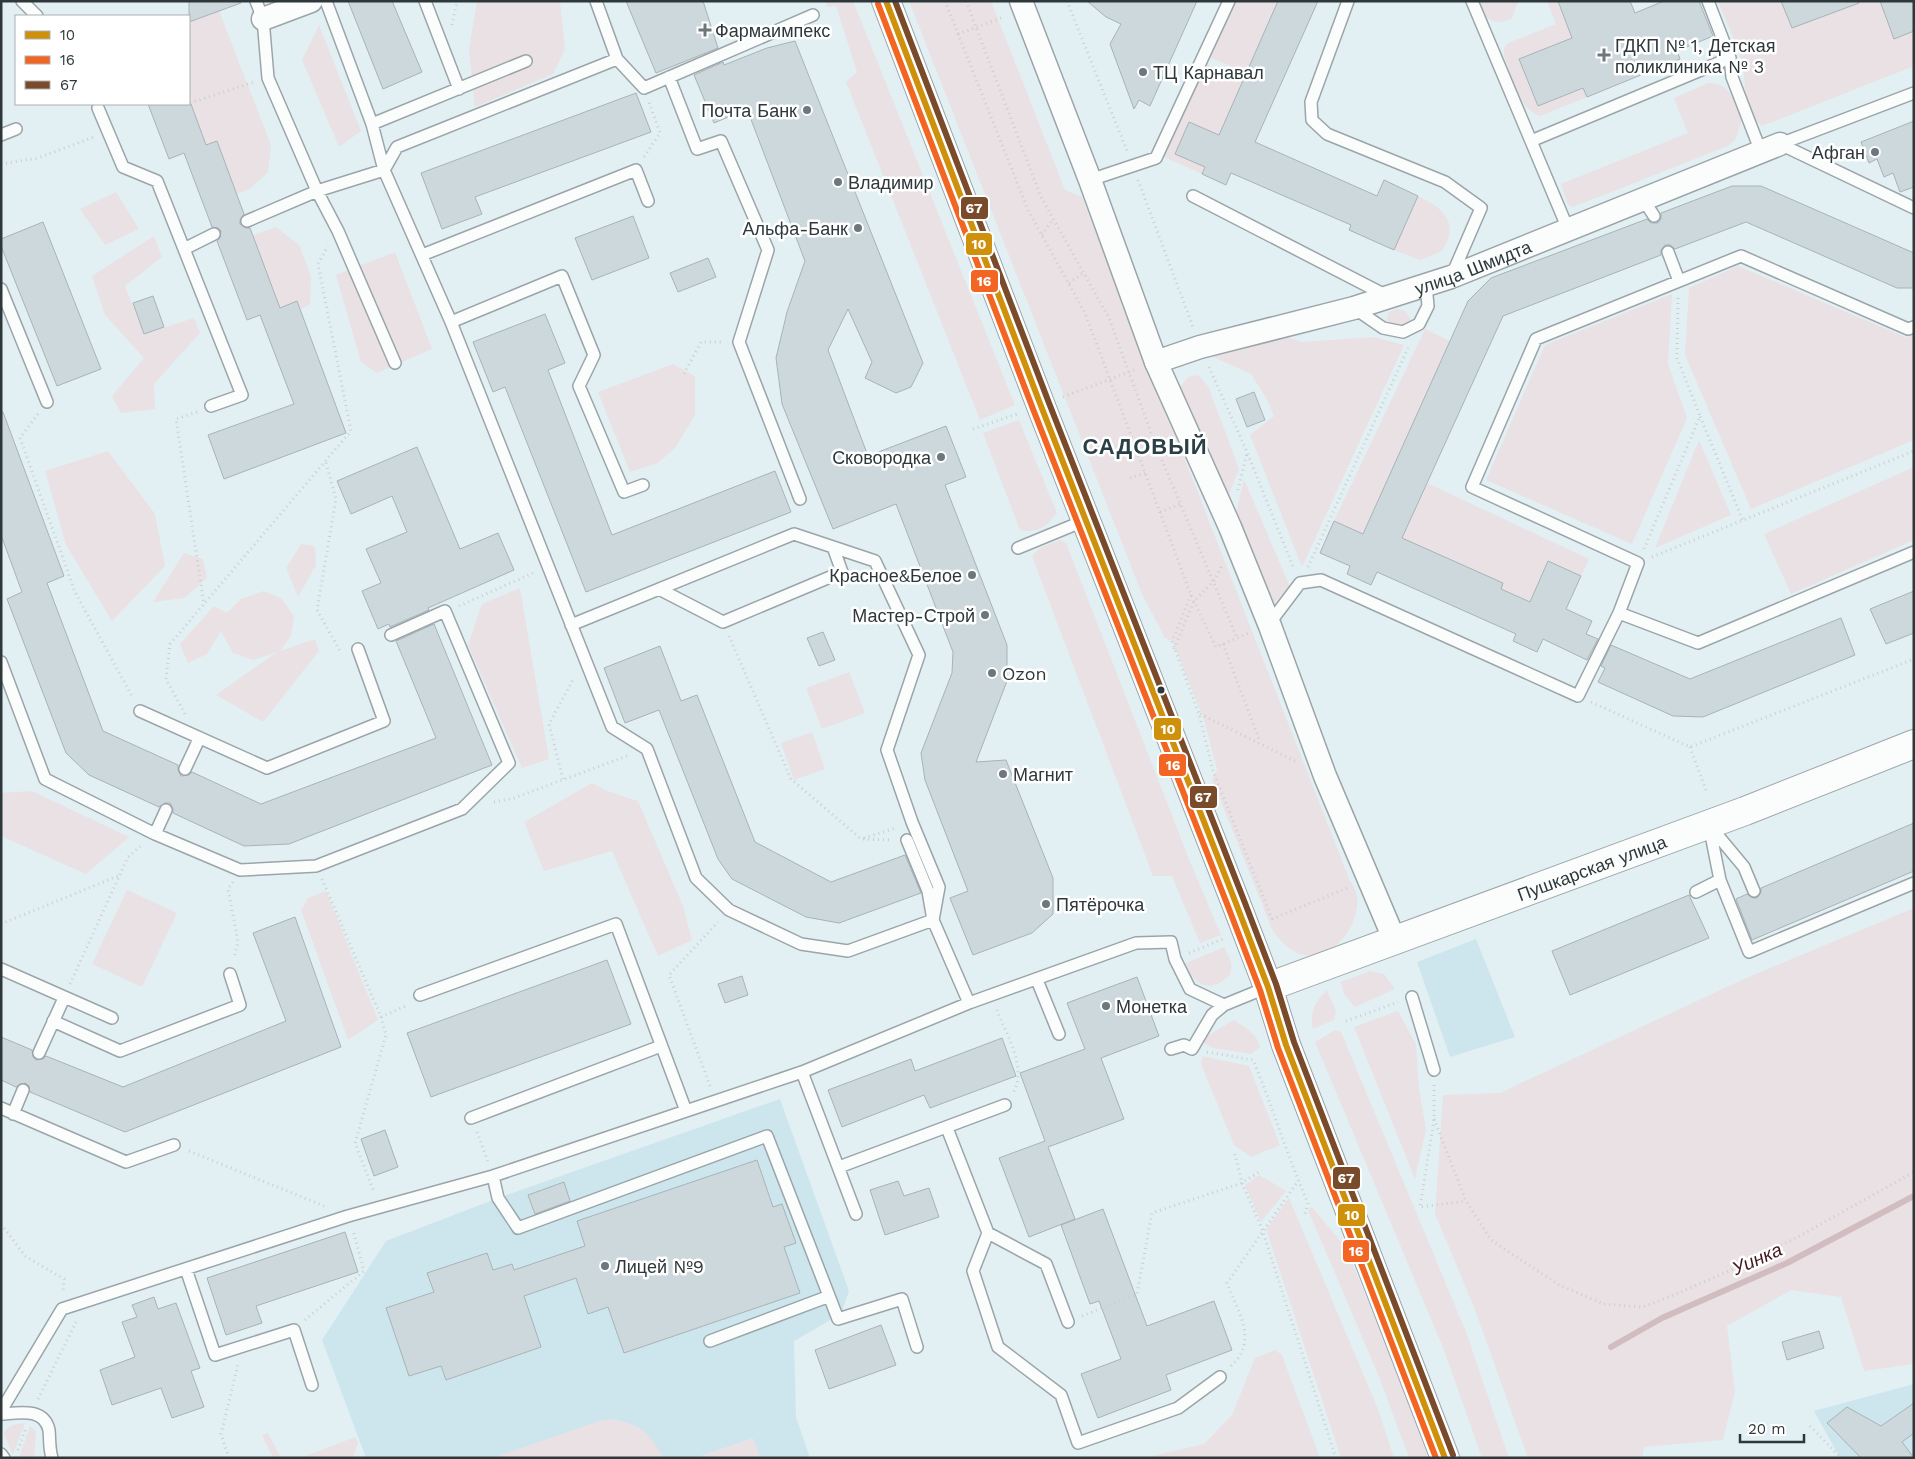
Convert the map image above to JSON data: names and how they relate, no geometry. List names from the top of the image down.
{
  "streets": {
    "main road": ["Пушкарская улица"],
    "street": ["улица Шмидта"]
  },
  "districts": ["САДОВЫЙ"],
  "water": ["Уинка"],
  "places": {
    "health": ["Фармаимпекс", "ГДКП № 1, Детская поликлиника № 3"],
    "other": [
      "ТЦ Карнавал",
      "Почта Банк",
      "Афган",
      "Владимир",
      "Альфа-Банк",
      "Сковородка",
      "Красное&Белое",
      "Мастер-Строй",
      "Ozon",
      "Магнит",
      "Пятёрочка",
      "Монетка",
      "Лицей №9"
    ]
  },
  "lines": ["transit line 10", "transit line 67", "transit line 16"],
  "legend": ["10", "16", "67"],
  "scale_bar": "20 m"
}
